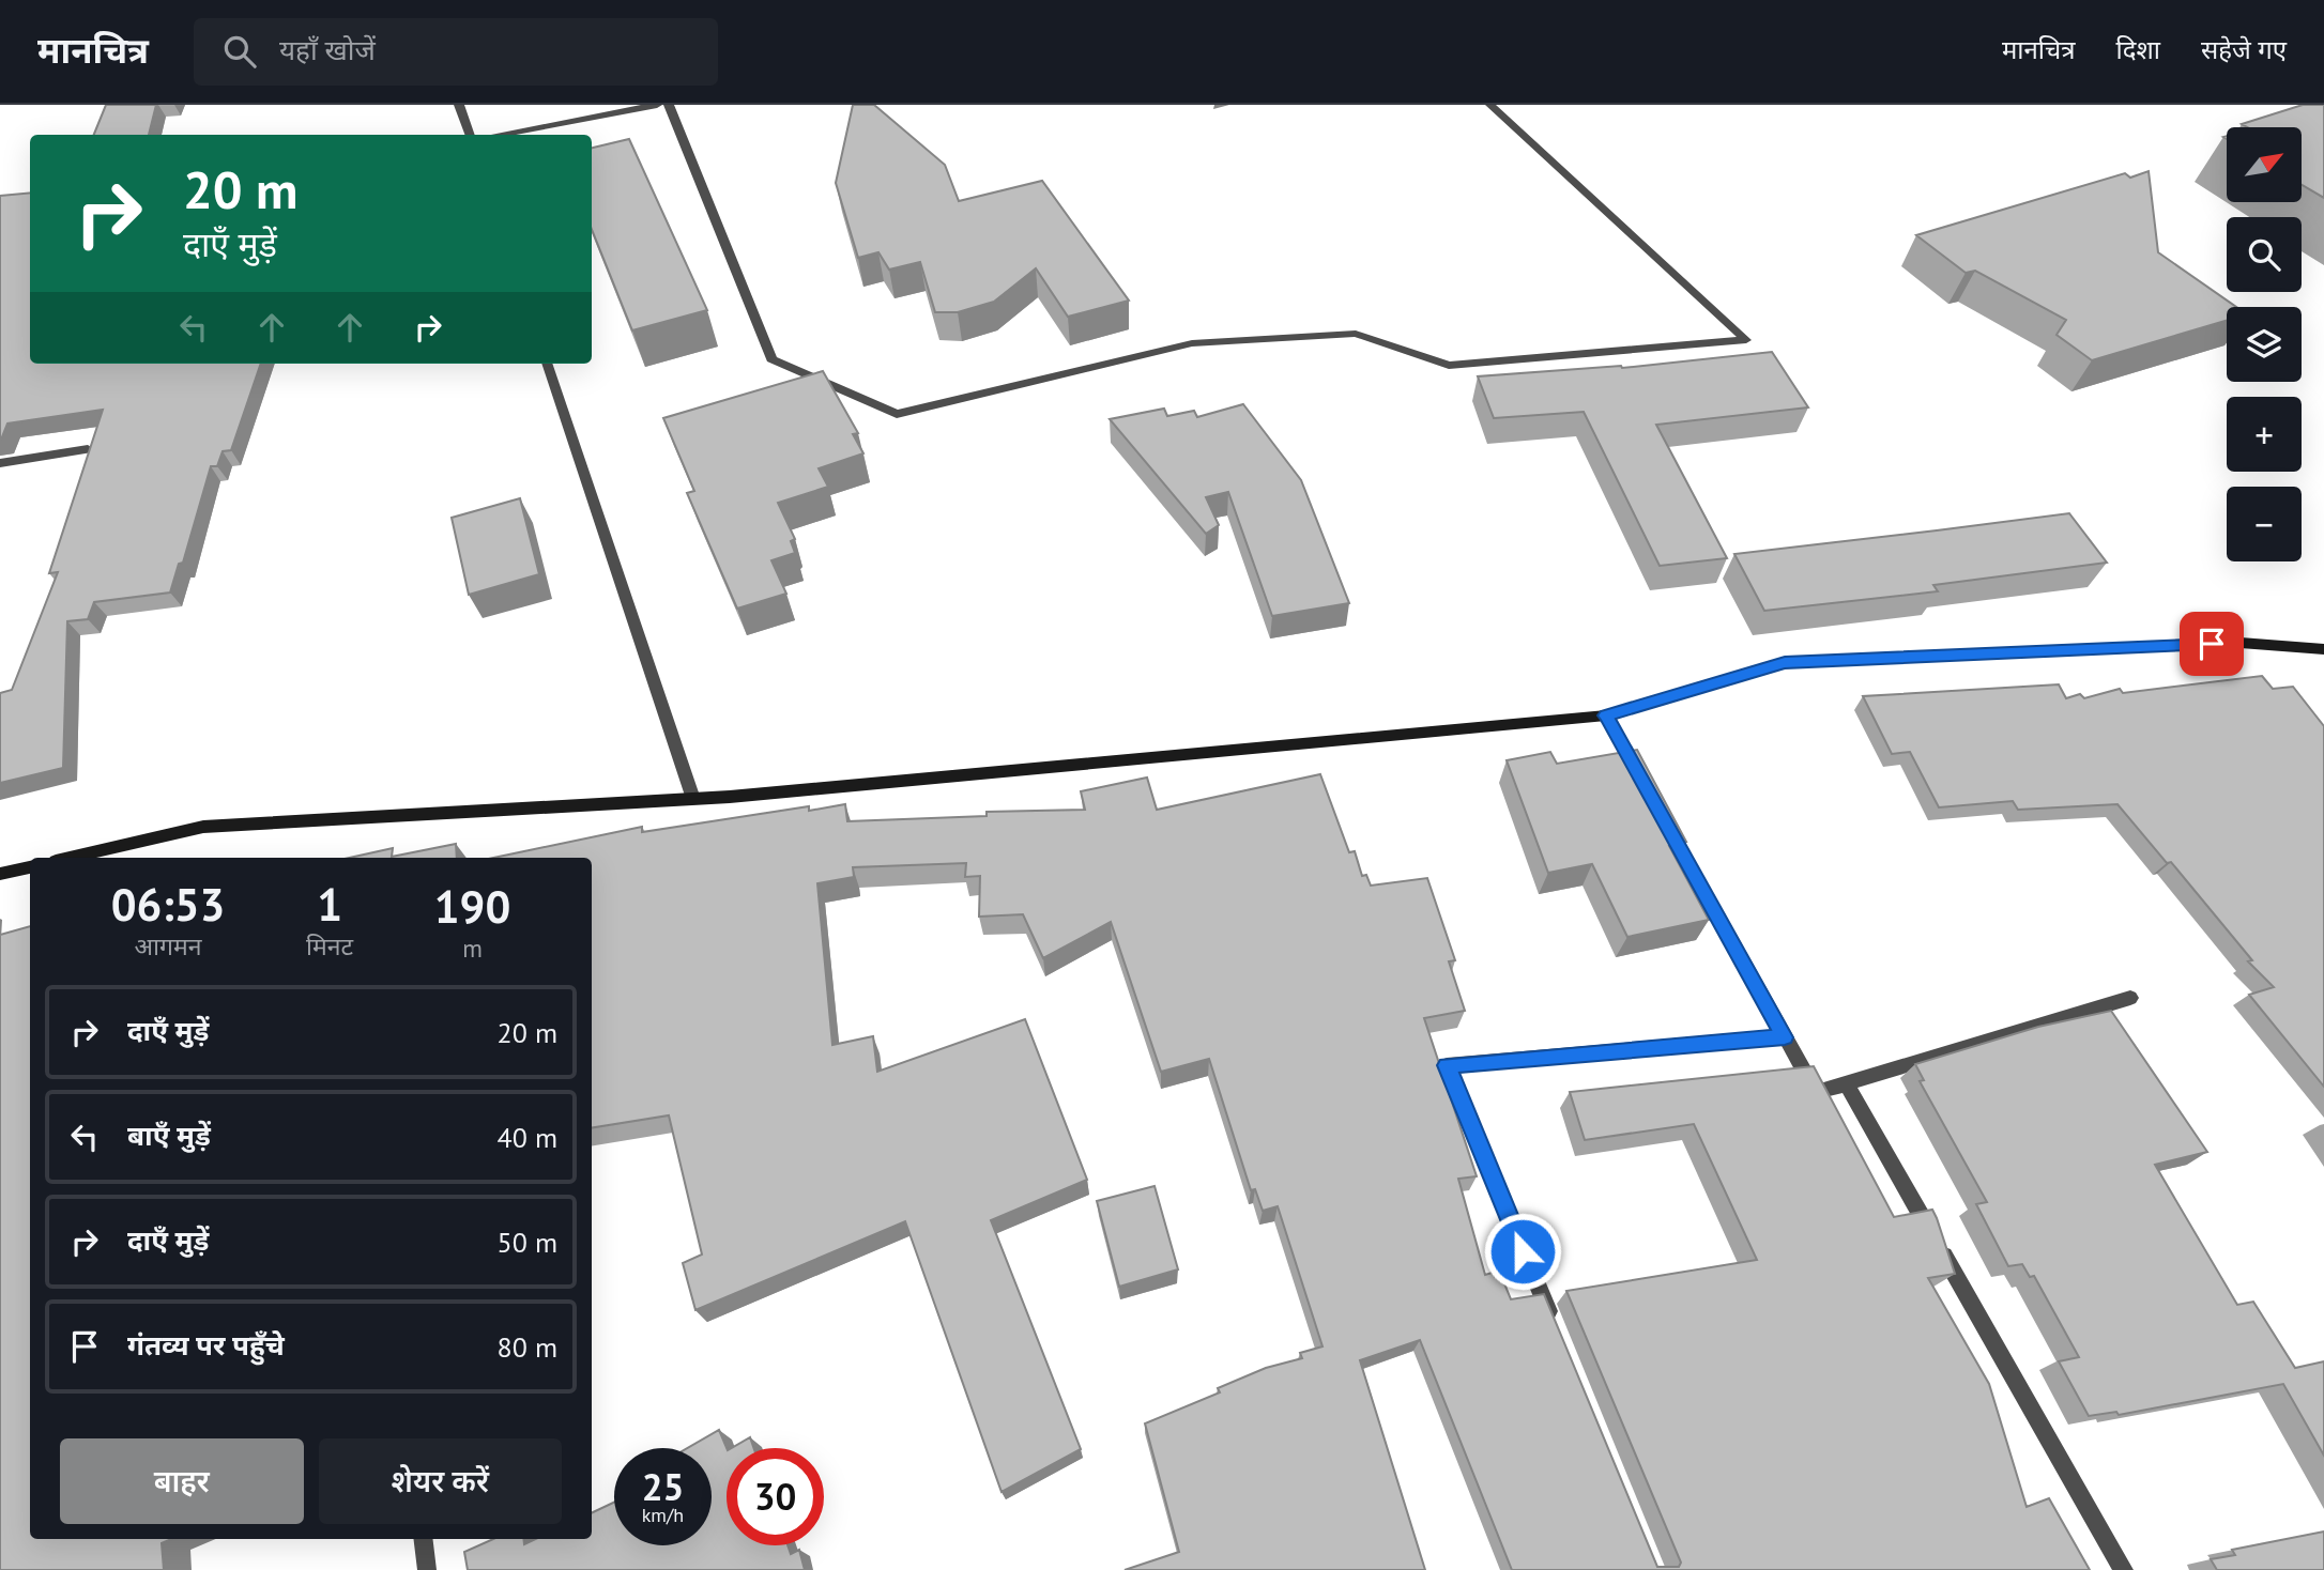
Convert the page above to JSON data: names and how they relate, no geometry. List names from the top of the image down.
{
  "north": "top right",
  "page": {
    "header": "मानचित्र",
    "search": "यहाँ खोजें",
    "nav": ["मानचित्र", "दिशा", "सहेजे गए"],
    "map_buttons": ["+", "−"],
    "turn": ["20 m", "दाएँ मुड़ें"],
    "eta": [
      "06:53",
      "आगमन",
      "1",
      "मिनट",
      "190",
      "m"
    ],
    "list": [
      {
        "name": "दाएँ मुड़ें",
        "value": "20 m"
      },
      {
        "name": "बाएँ मुड़ें",
        "value": "40 m"
      },
      {
        "name": "दाएँ मुड़ें",
        "value": "50 m"
      },
      {
        "name": "गंतव्य पर पहुँचे",
        "value": "80 m"
      }
    ],
    "buttons": ["बाहर", "शेयर करें"],
    "speed": "25 km/h",
    "limit": "30"
  }
}
